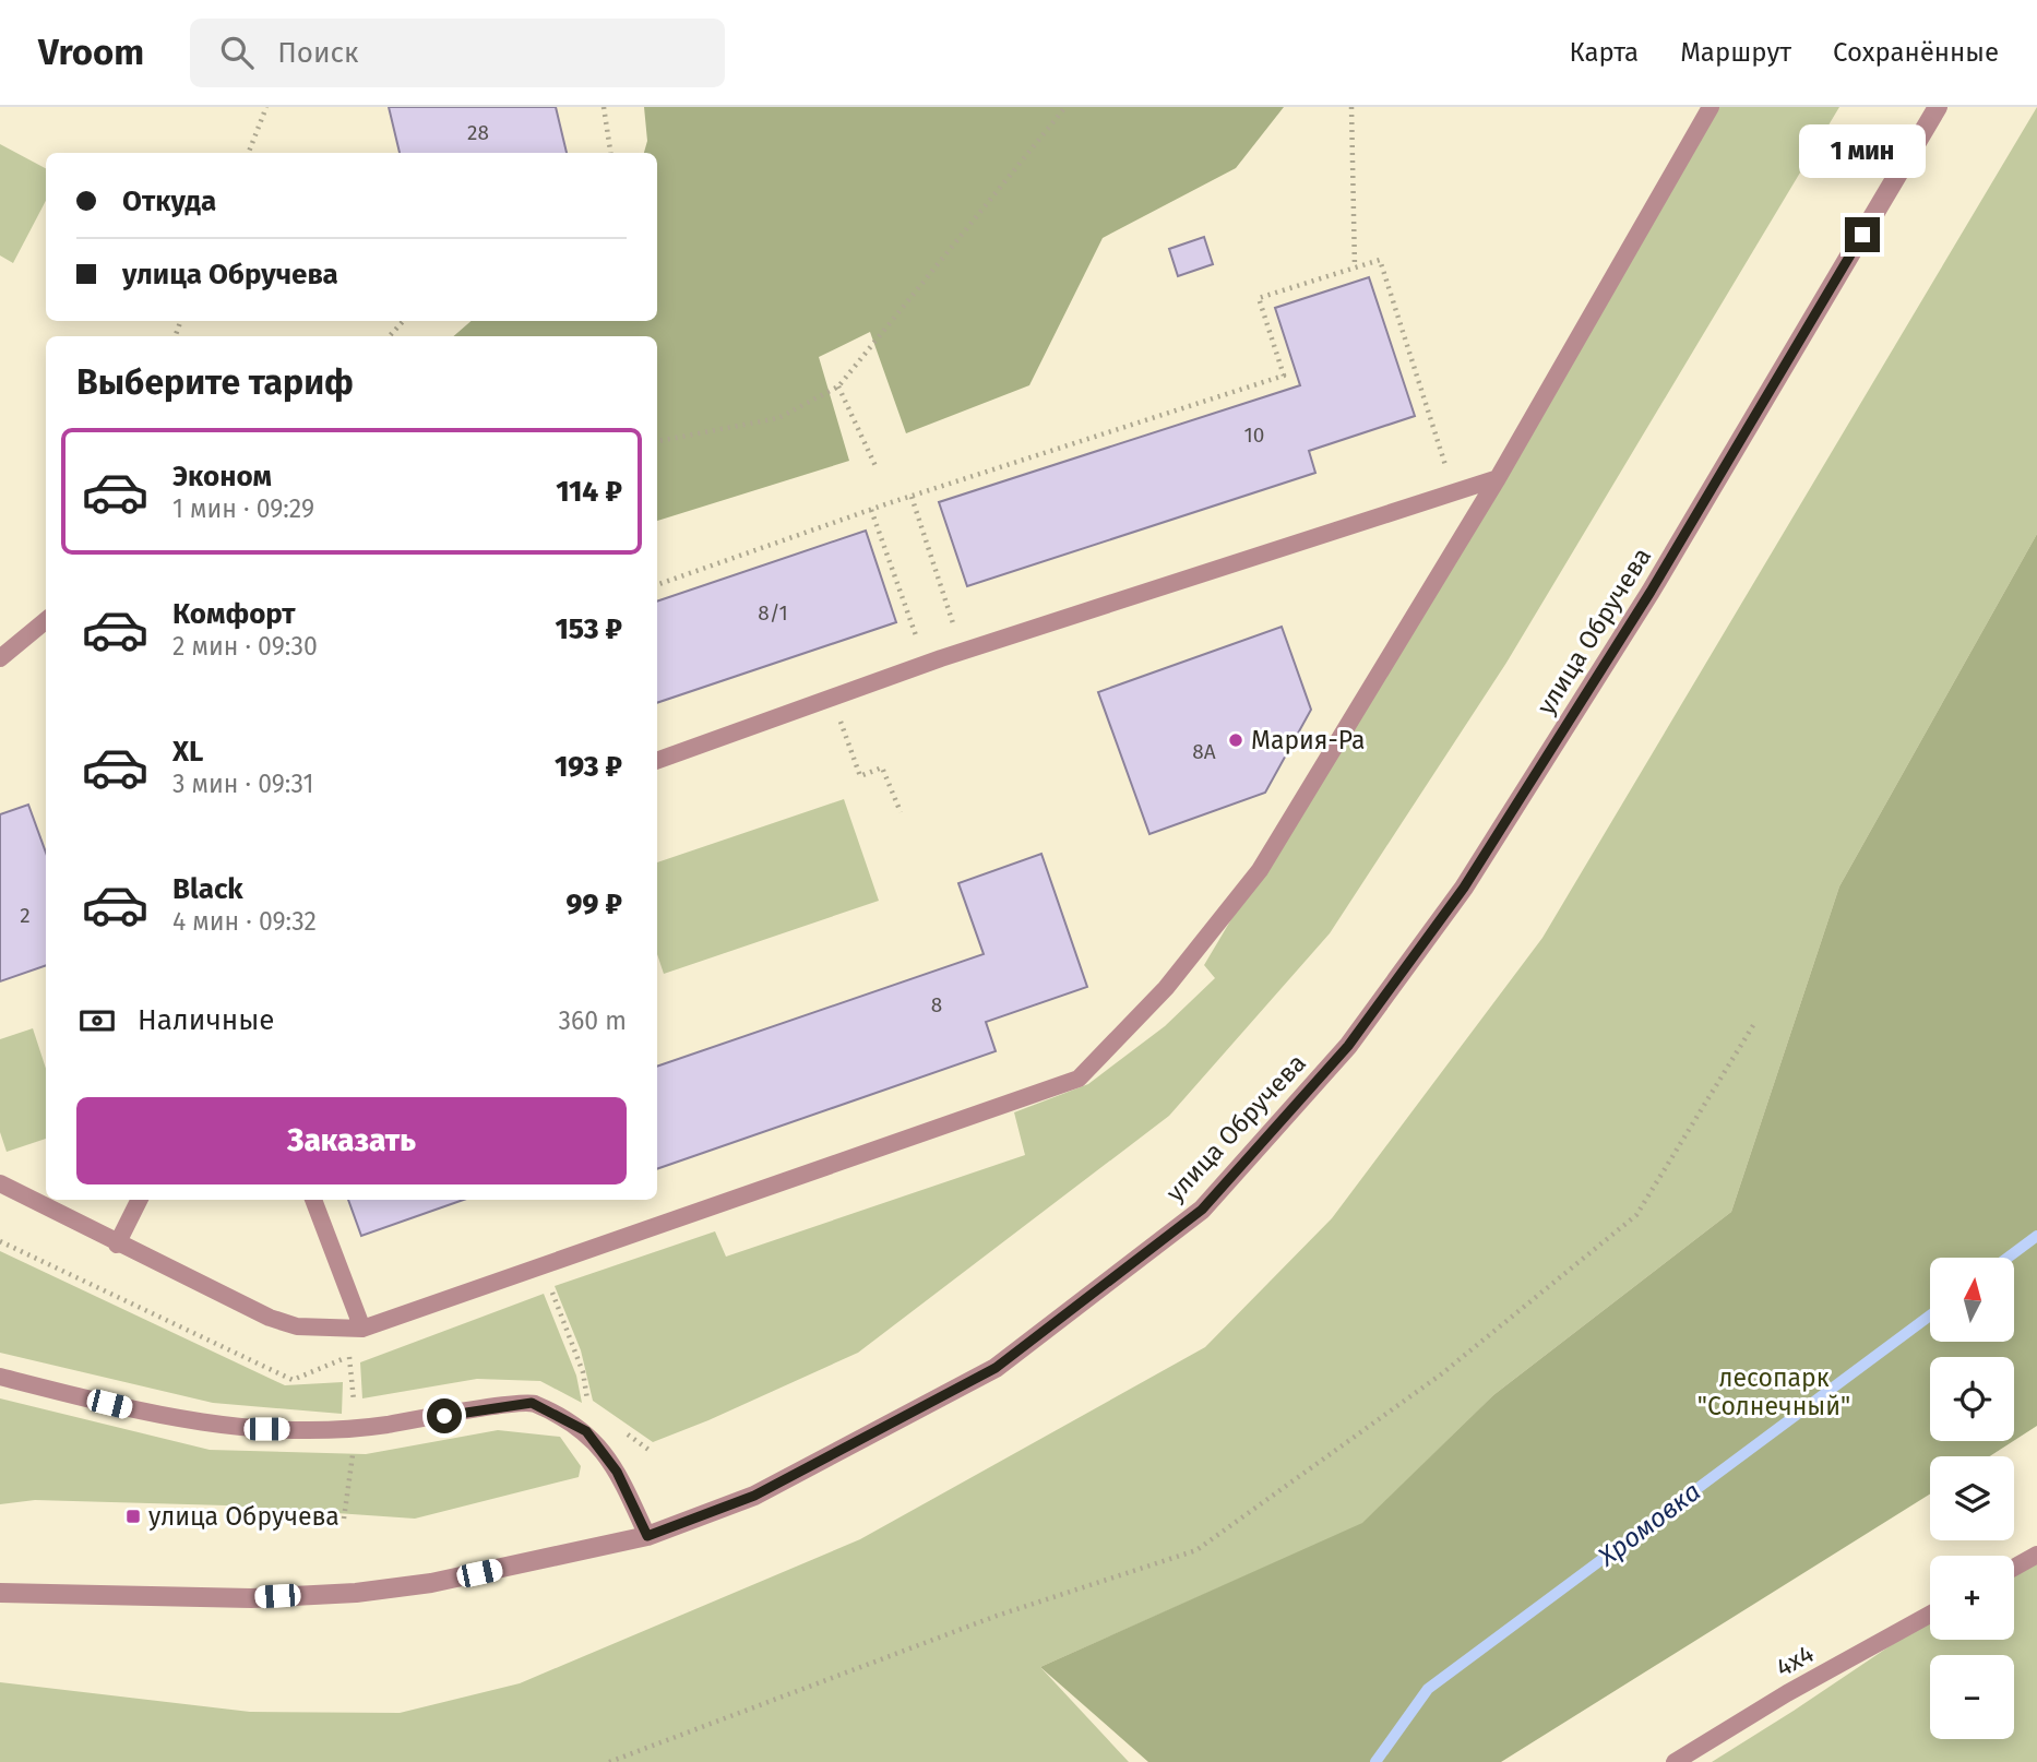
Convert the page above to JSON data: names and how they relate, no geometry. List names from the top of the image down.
{
  "streets": {
    "street": ["улица Обручева"],
    "lane": ["4x4"]
  },
  "water": ["Хромовка"],
  "parks": ["лесопарк \"Солнечный\""],
  "places": {
    "other": ["Мария-Ра"],
    "transit": ["улица Обручева"]
  },
  "house_numbers": [
    "28",
    "10",
    "8/1",
    "8А",
    "2",
    "8"
  ],
  "north": "top",
  "page": {
    "header": "Vroom",
    "search": "Поиск",
    "nav": ["Карта", "Маршрут", "Сохранённые"],
    "bubble": "1 мин",
    "banner": ["Откуда", "улица Обручева"],
    "heading": "Выберите тариф",
    "list": [
      {
        "name": "Эконом",
        "note": "1 мин · 09:29",
        "value": "114 ₽"
      },
      {
        "name": "Комфорт",
        "note": "2 мин · 09:30",
        "value": "153 ₽"
      },
      {
        "name": "XL",
        "note": "3 мин · 09:31",
        "value": "193 ₽"
      },
      {
        "name": "Black",
        "note": "4 мин · 09:32",
        "value": "99 ₽"
      }
    ],
    "pay": ["Наличные", "360 m"],
    "buttons": "Заказать",
    "map_buttons": ["+", "−"]
  }
}
